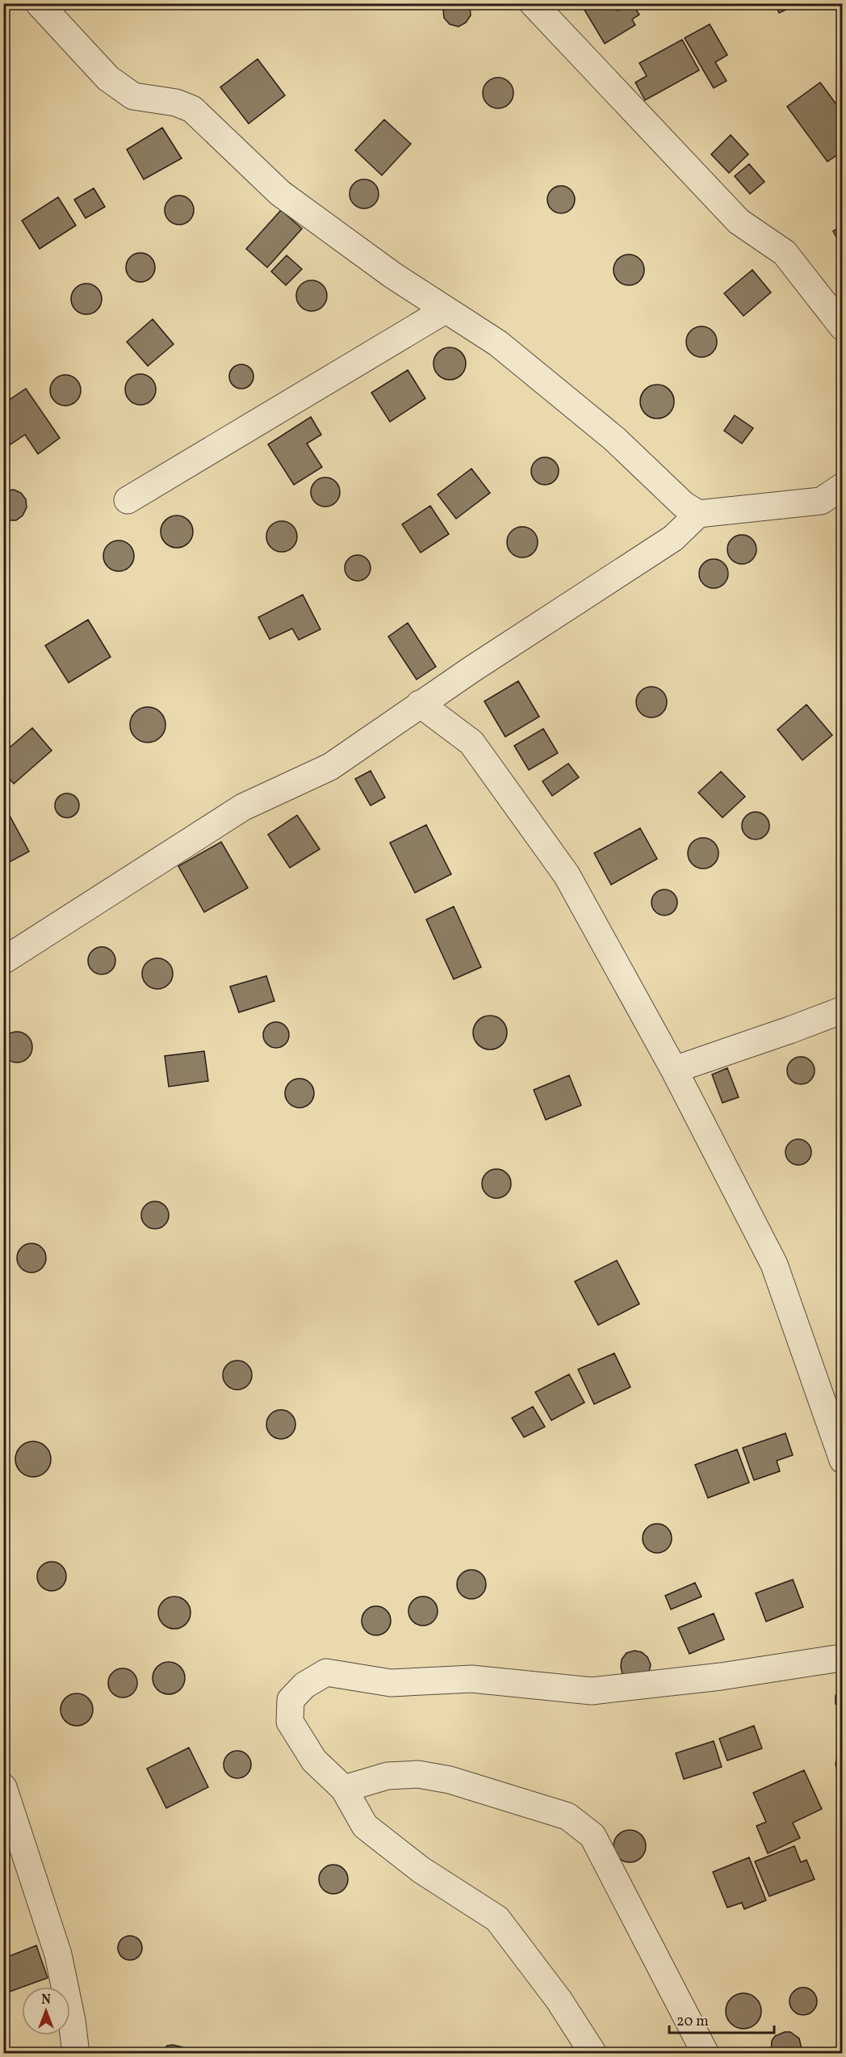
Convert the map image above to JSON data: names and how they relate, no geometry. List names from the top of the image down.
{
  "scale_bar": "20 m",
  "north": "top"
}
